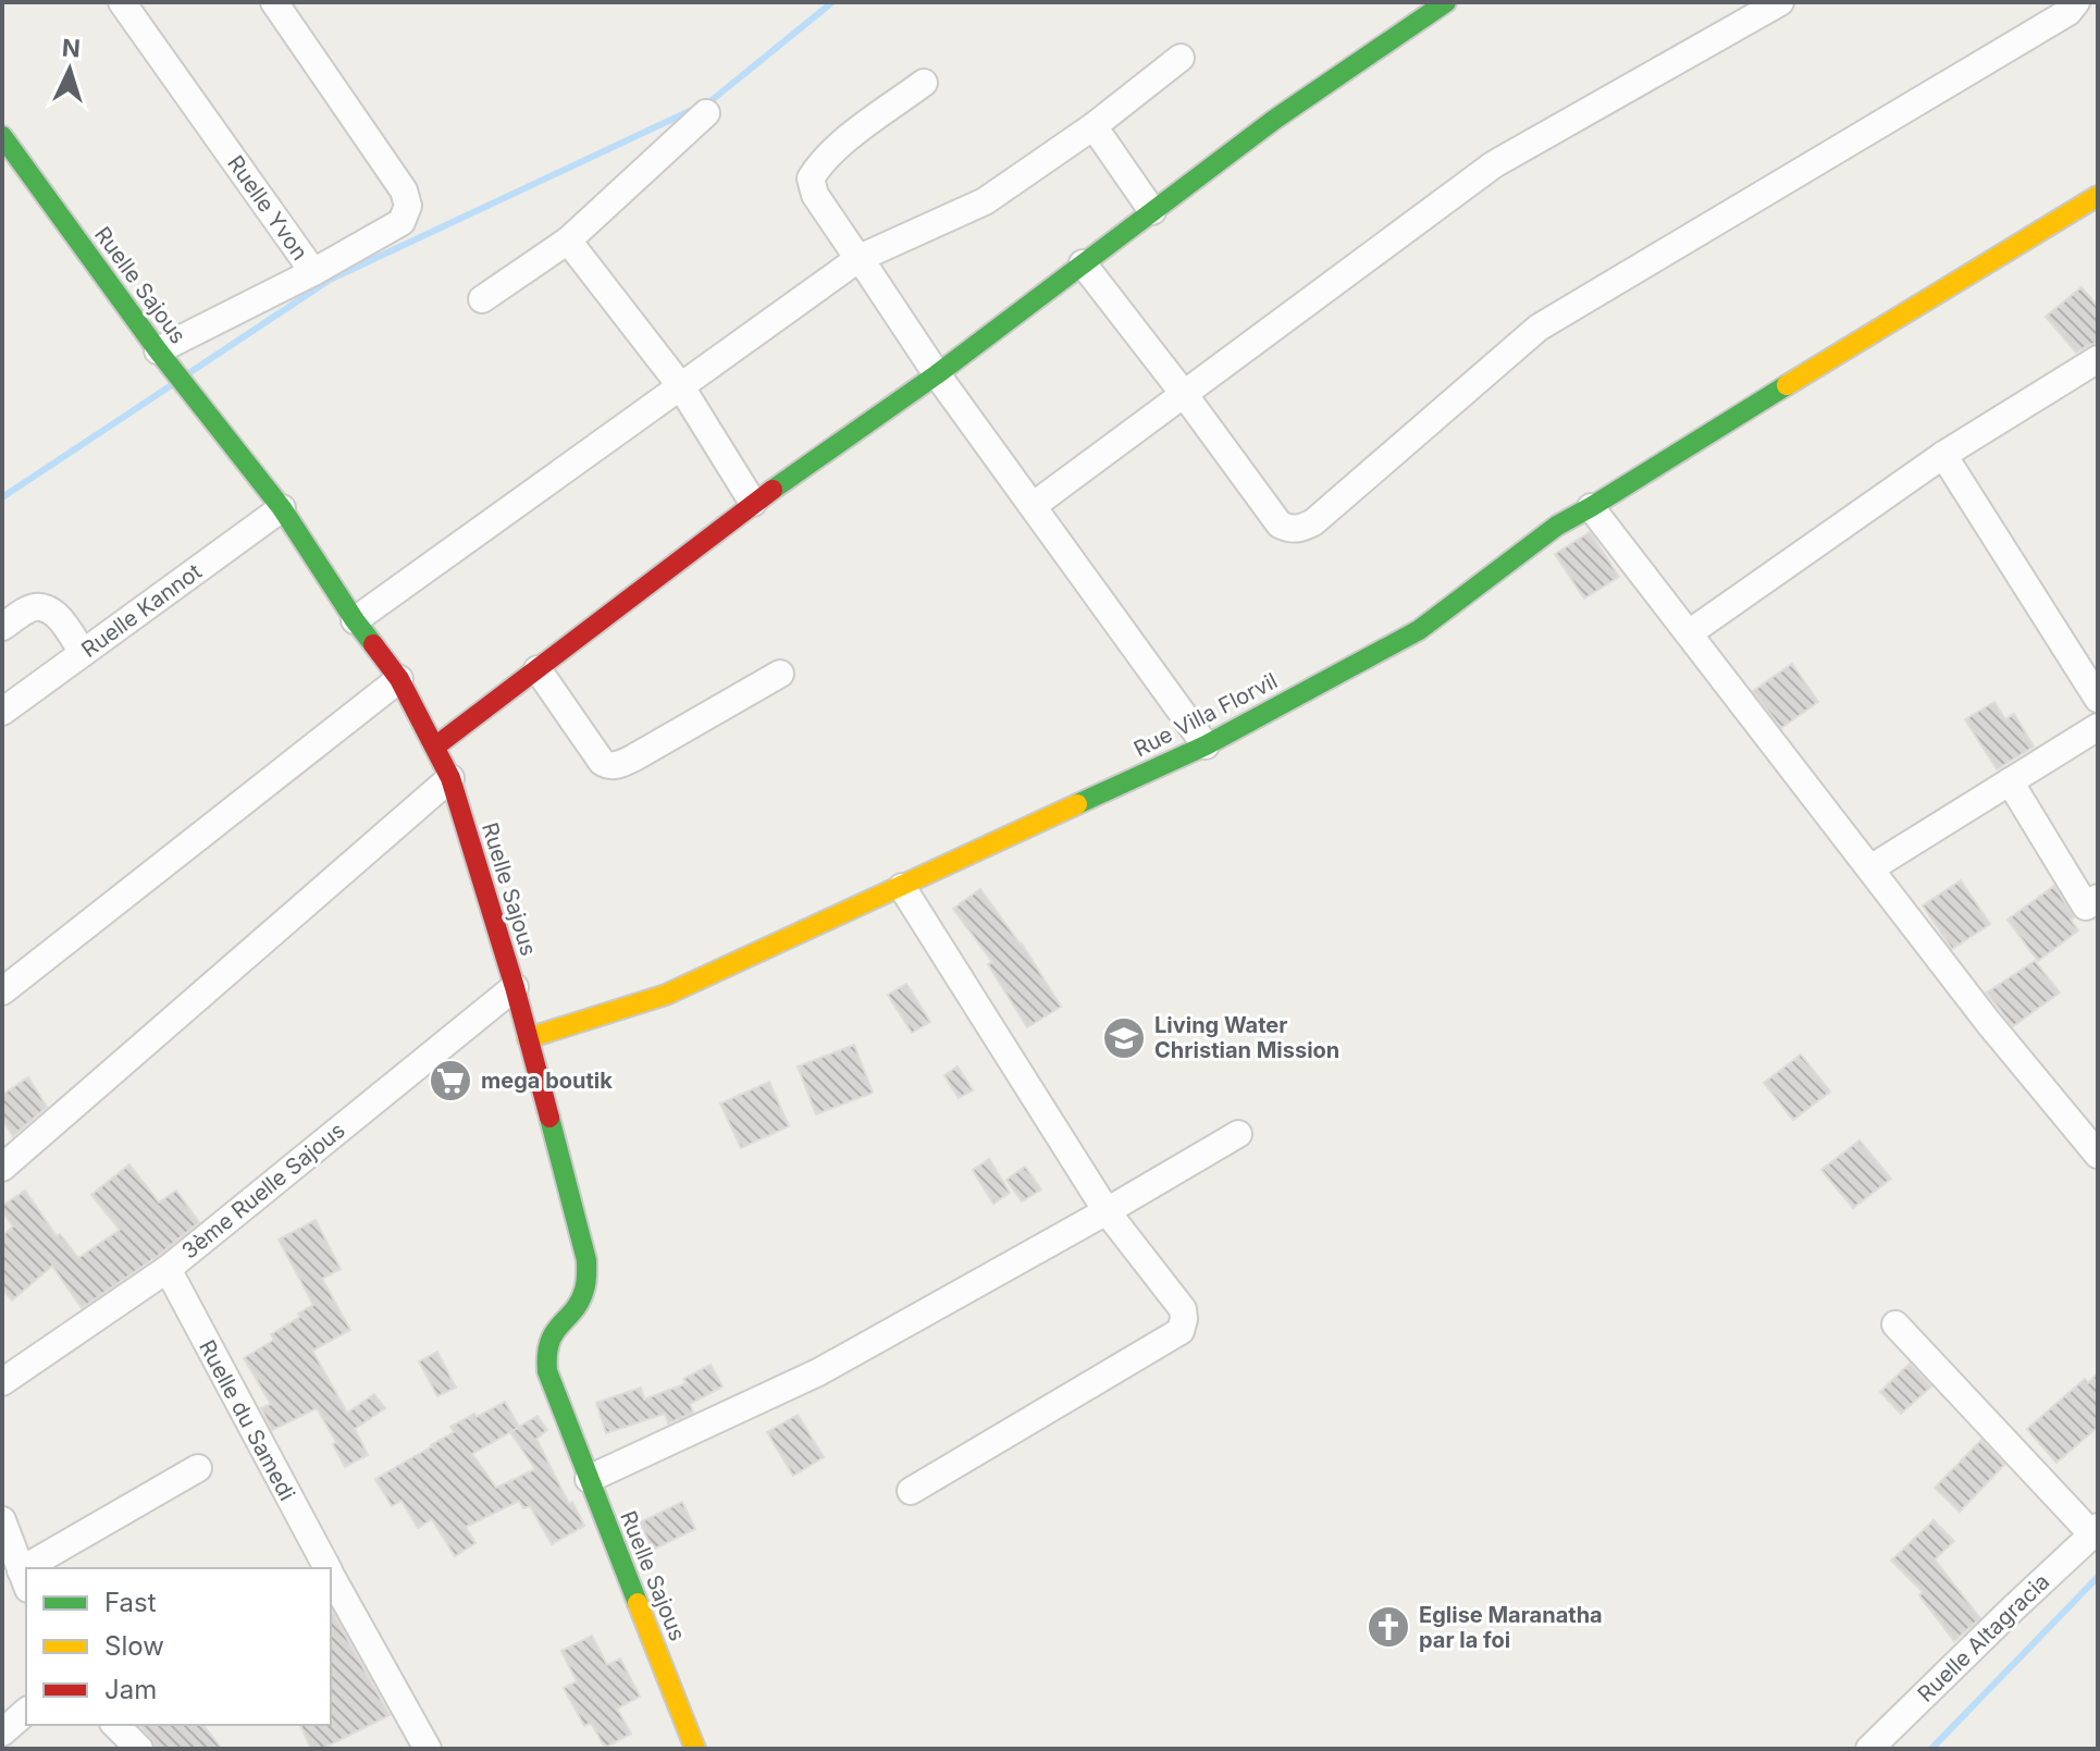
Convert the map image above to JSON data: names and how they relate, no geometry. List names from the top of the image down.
{
  "streets": {
    "street": [
      "Ruelle Yvon",
      "Ruelle Sajous",
      "Ruelle Kannot",
      "Rue Villa Florvil",
      "3ème Ruelle Sajous",
      "Ruelle du Samedi",
      "Ruelle Altagracia"
    ]
  },
  "crossings": [
    ["Ruelle Yvon", "Ruelle Sajous"],
    ["Ruelle Sajous", "Ruelle Kannot"],
    ["Ruelle Sajous", "Rue Villa Florvil"],
    ["Ruelle Sajous", "3ème Ruelle Sajous"],
    ["3ème Ruelle Sajous", "Ruelle du Samedi"]
  ],
  "places": {
    "school or university": ["Living Water Christian Mission"],
    "supermarket": ["mega boutik"],
    "church": ["Eglise Maranatha par la foi"]
  },
  "legend": ["Fast", "Slow", "Jam"],
  "north": "top"
}
